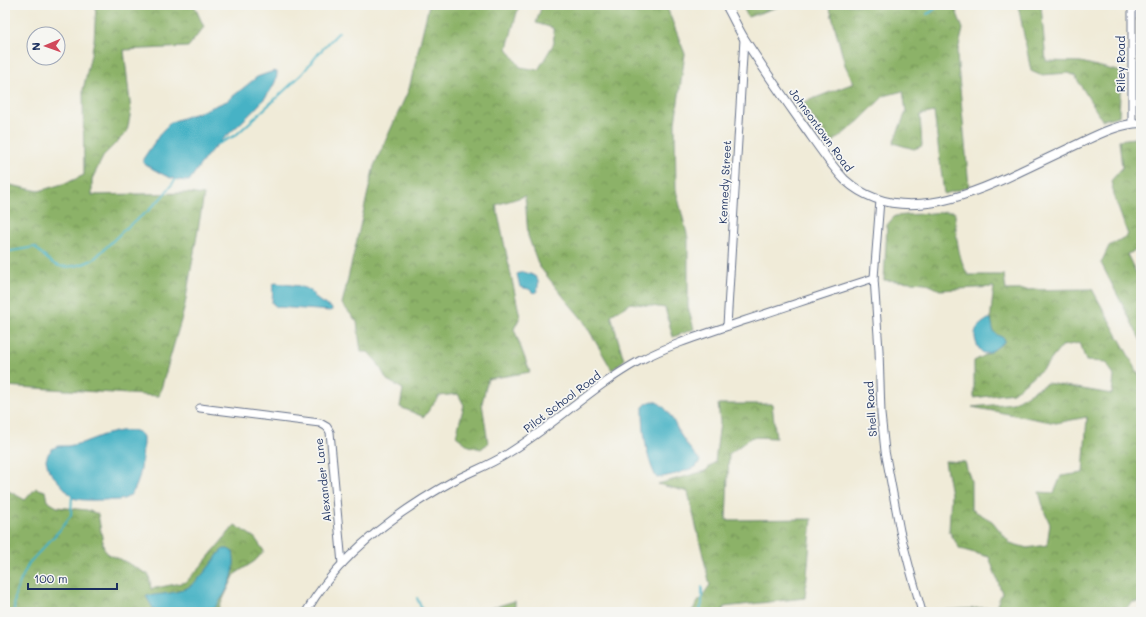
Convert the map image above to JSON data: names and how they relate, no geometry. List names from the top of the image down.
{
  "streets": {
    "street": [
      "Riley Road",
      "Johnsontown Road",
      "Kennedy Street",
      "Pilot School Road",
      "Shell Road",
      "Alexander Lane"
    ]
  },
  "crossings": [
    ["Riley Road", "Johnsontown Road"],
    ["Johnsontown Road", "Kennedy Street"],
    ["Johnsontown Road", "Shell Road"],
    ["Kennedy Street", "Pilot School Road"],
    ["Pilot School Road", "Shell Road"],
    ["Pilot School Road", "Alexander Lane"]
  ],
  "scale_bar": "100 m",
  "north": "left"
}
